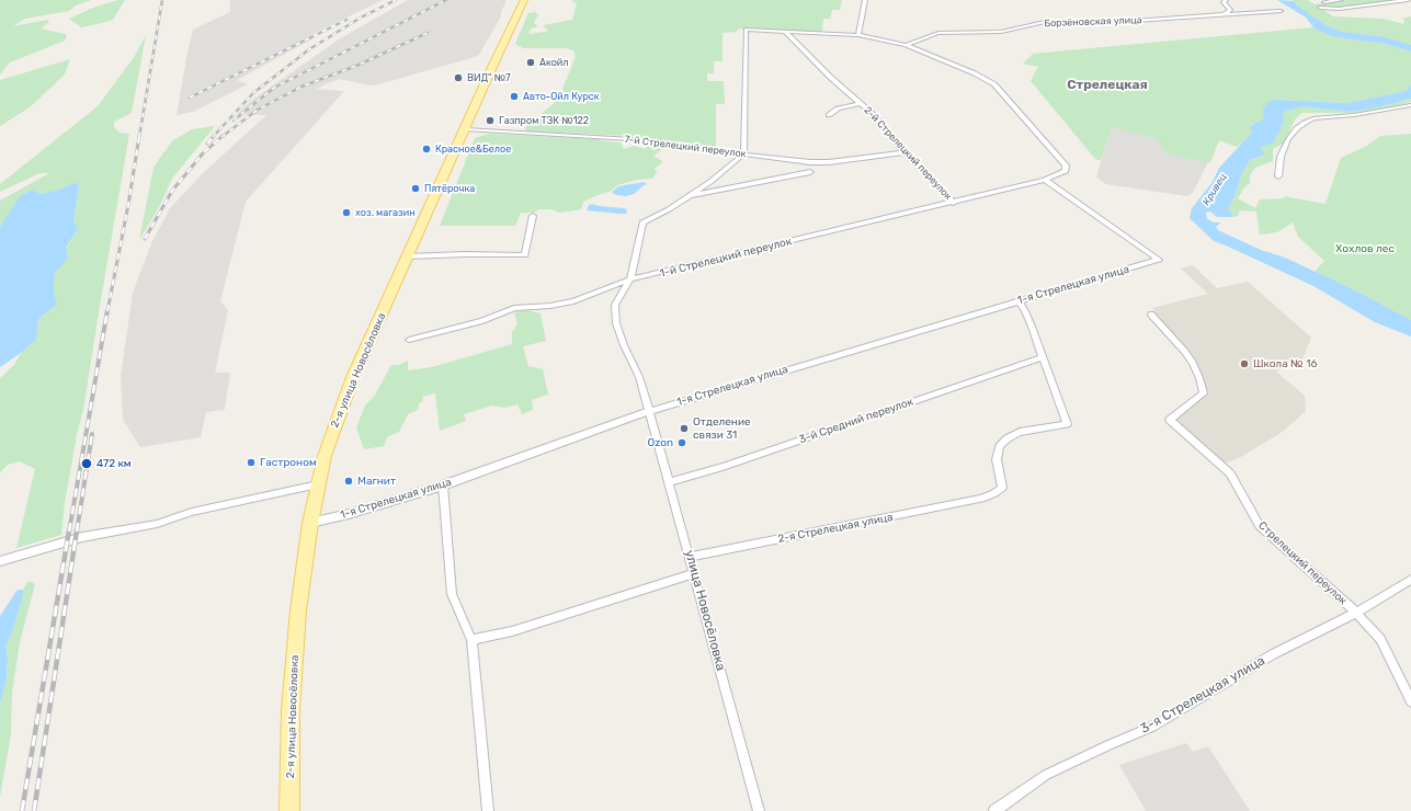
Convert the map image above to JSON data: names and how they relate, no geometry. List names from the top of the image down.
{
  "streets": {
    "main road": ["2-я улица Новосёловка"],
    "street": [
      "Борзёновская улица",
      "7-й Стрелецкий переулок",
      "2-й Стрелецкий переулок",
      "1-й Стрелецкий переулок",
      "1-я Стрелецкая улица",
      "3-й Средний переулок",
      "2-я Стрелецкая улица",
      "Стрелецкий переулок",
      "улица Новосёловка",
      "3-я Стрелецкая улица"
    ]
  },
  "crossings": [
    ["7-й Стрелецкий переулок", "2-й Стрелецкий переулок"],
    ["7-й Стрелецкий переулок", "2-я улица Новосёловка"],
    ["2-й Стрелецкий переулок", "1-й Стрелецкий переулок"],
    ["1-й Стрелецкий переулок", "1-я Стрелецкая улица"],
    ["1-й Стрелецкий переулок", "улица Новосёловка"],
    ["1-я Стрелецкая улица", "2-я улица Новосёловка"],
    ["1-я Стрелецкая улица", "улица Новосёловка"],
    ["3-й Средний переулок", "2-я Стрелецкая улица"],
    ["3-й Средний переулок", "улица Новосёловка"],
    ["2-я Стрелецкая улица", "улица Новосёловка"],
    ["Стрелецкий переулок", "3-я Стрелецкая улица"]
  ],
  "districts": ["Стрелецкая"],
  "water": ["Кривец"],
  "parks": ["Хохлов лес"],
  "places": [
    "Акойл",
    "ВИД\" №7",
    "Авто-Ойл Курск",
    "Газпром ТЗК №122",
    "Красное&Белое",
    "Пятёрочка",
    "хоз. магазин",
    "Школа № 16",
    "Отделение связи 31",
    "Ozon",
    "Гастроном",
    "472 км",
    "Магнит"
  ]
}
